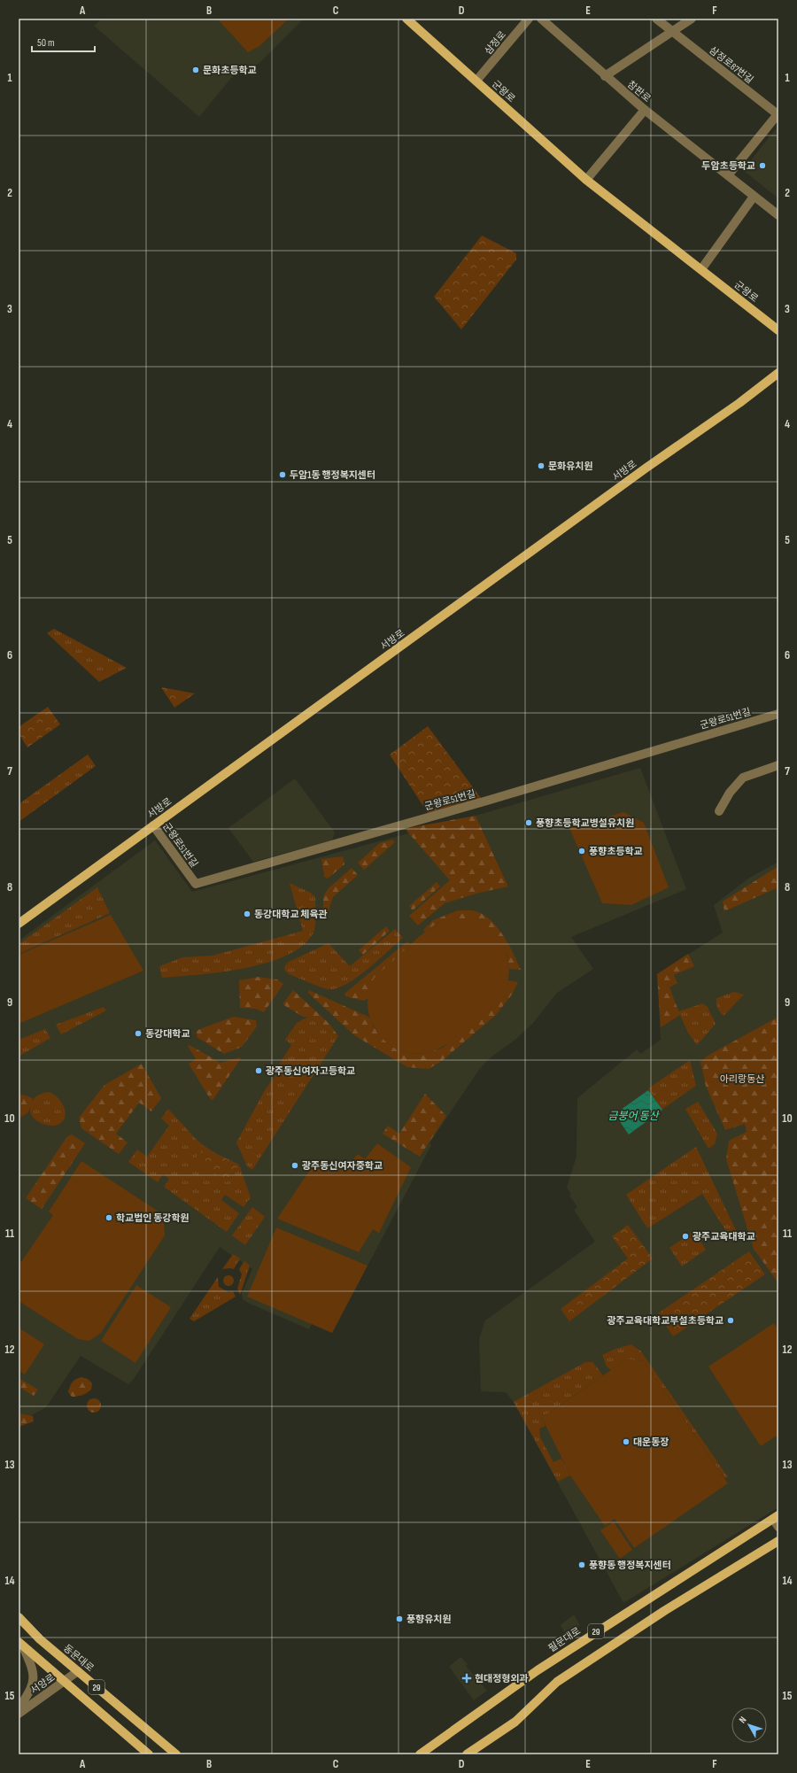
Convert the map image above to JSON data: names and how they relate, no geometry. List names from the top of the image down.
{
  "streets": {
    "main road": [
      "군왕로",
      "서방로",
      "29",
      "필문대로",
      "동문대로"
    ],
    "street": [
      "삼정로",
      "삼정로87번길",
      "참판로",
      "군왕로51번길",
      "서양로"
    ]
  },
  "crossings": [
    ["삼정로", "군왕로"],
    ["서방로", "군왕로51번길"],
    ["29", "서양로"],
    ["동문대로", "서양로"]
  ],
  "water": ["금붕어 동산"],
  "parks": ["아리랑동산"],
  "places": {
    "other": [
      "문화초등학교",
      "두암초등학교",
      "문화유치원",
      "두암1동 행정복지센터",
      "풍향초등학교병설유치원",
      "풍향초등학교",
      "동강대학교 체육관",
      "동강대학교",
      "광주동신여자고등학교",
      "광주동신여자중학교",
      "학교법인 동강학원",
      "광주교육대학교",
      "광주교육대학교부설초등학교",
      "대운동장",
      "풍향동 행정복지센터",
      "풍향유치원"
    ],
    "health": ["현대정형외과"]
  },
  "scale_bar": "50 m",
  "north": "top left",
  "grid": {
    "columns": [
      "A",
      "B",
      "C",
      "D",
      "E",
      "F"
    ],
    "rows": [
      "1",
      "2",
      "3",
      "4",
      "5",
      "6",
      "7",
      "8",
      "9",
      "10",
      "11",
      "12",
      "13",
      "14",
      "15"
    ]
  }
}
